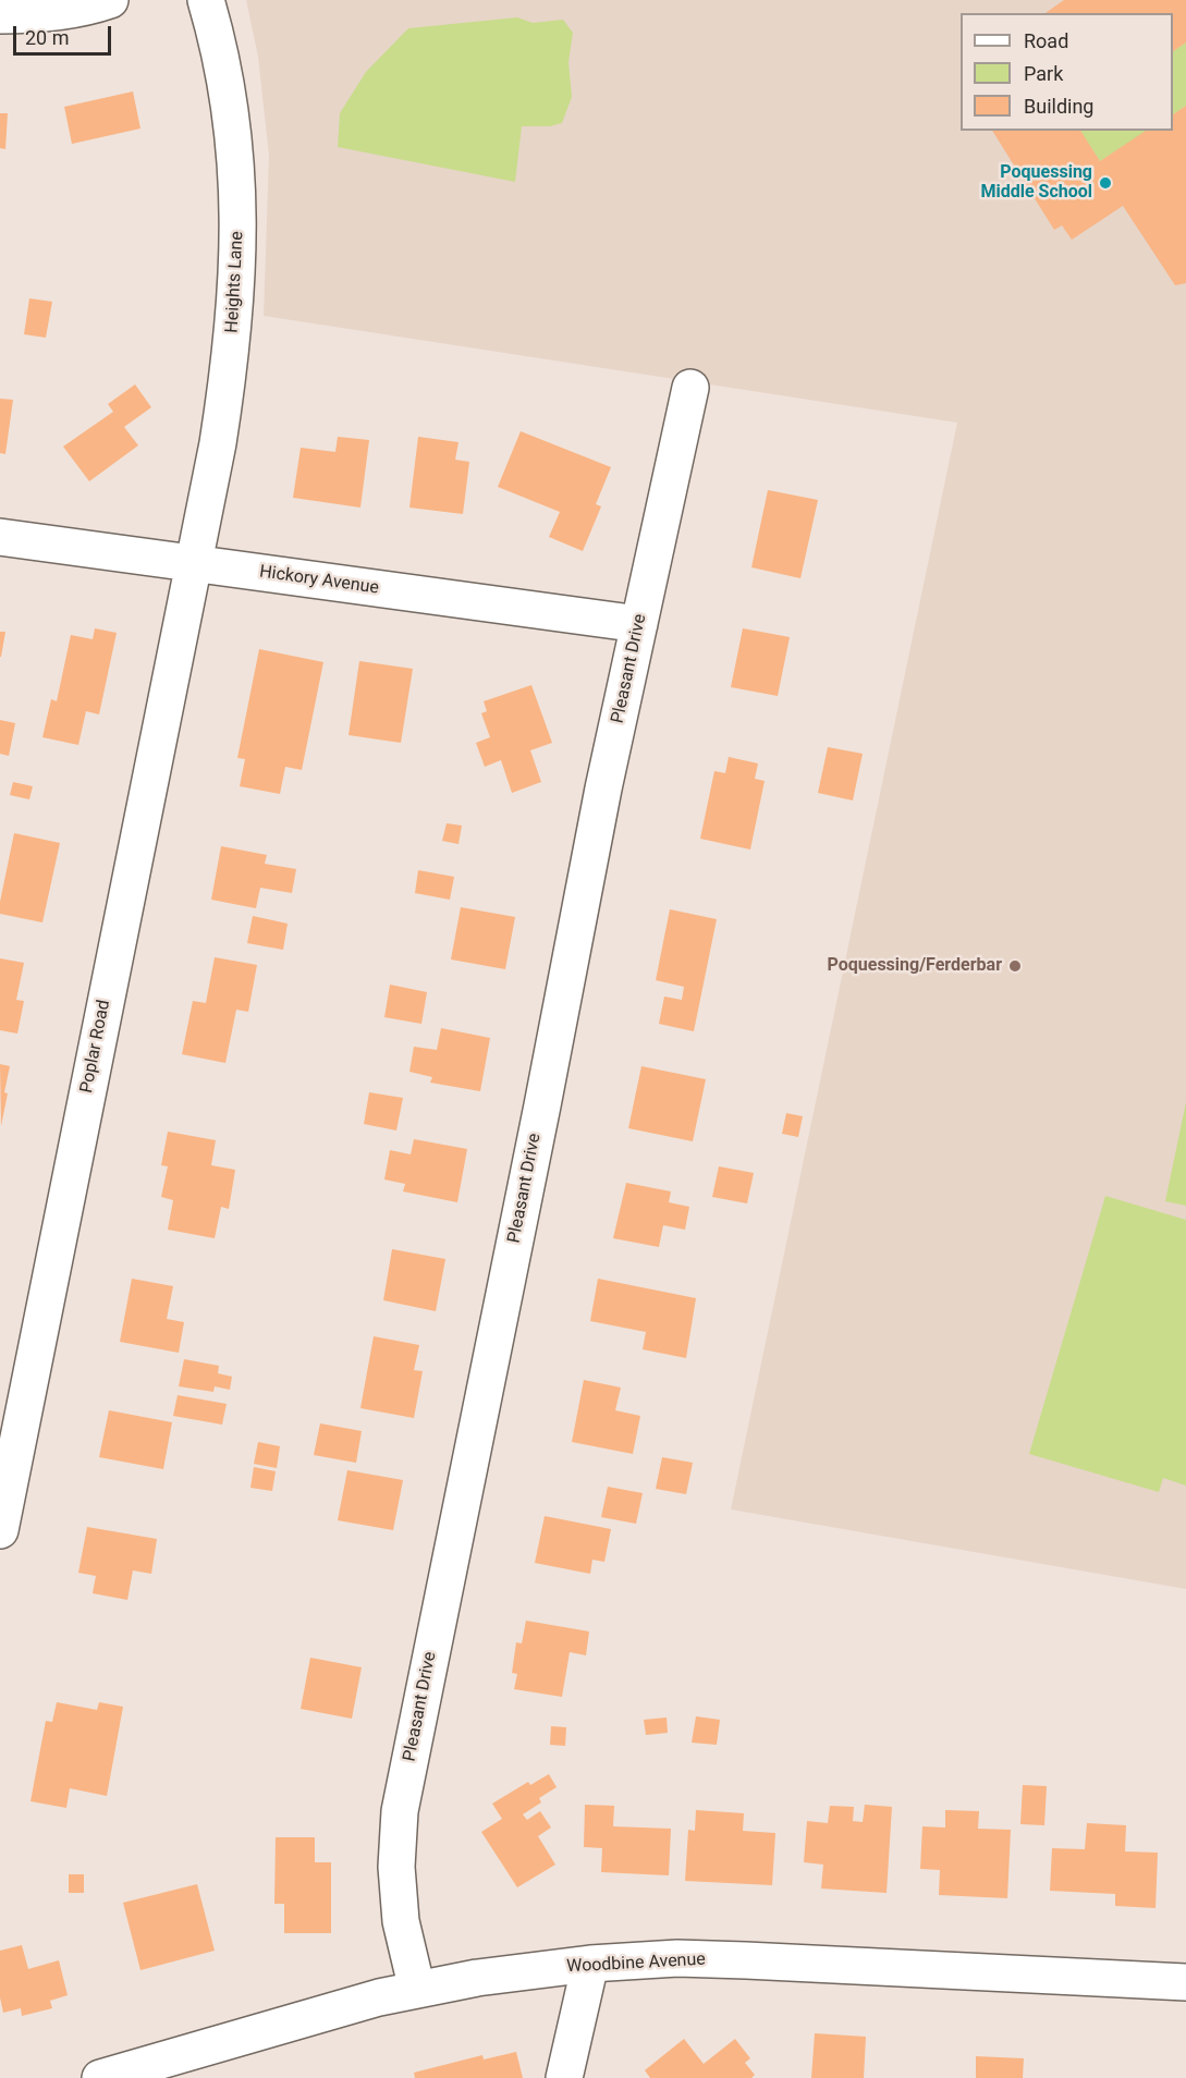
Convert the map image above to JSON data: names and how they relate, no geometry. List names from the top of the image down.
{
  "streets": {
    "street": [
      "Heights Lane",
      "Hickory Avenue",
      "Pleasant Drive",
      "Poplar Road",
      "Woodbine Avenue"
    ]
  },
  "crossings": [
    ["Heights Lane", "Hickory Avenue"],
    ["Heights Lane", "Poplar Road"],
    ["Hickory Avenue", "Pleasant Drive"],
    ["Hickory Avenue", "Poplar Road"],
    ["Pleasant Drive", "Woodbine Avenue"]
  ],
  "places": ["Poquessing Middle School", "Poquessing/Ferderbar"],
  "legend": ["Road", "Park", "Building"],
  "scale_bar": "20 m"
}
